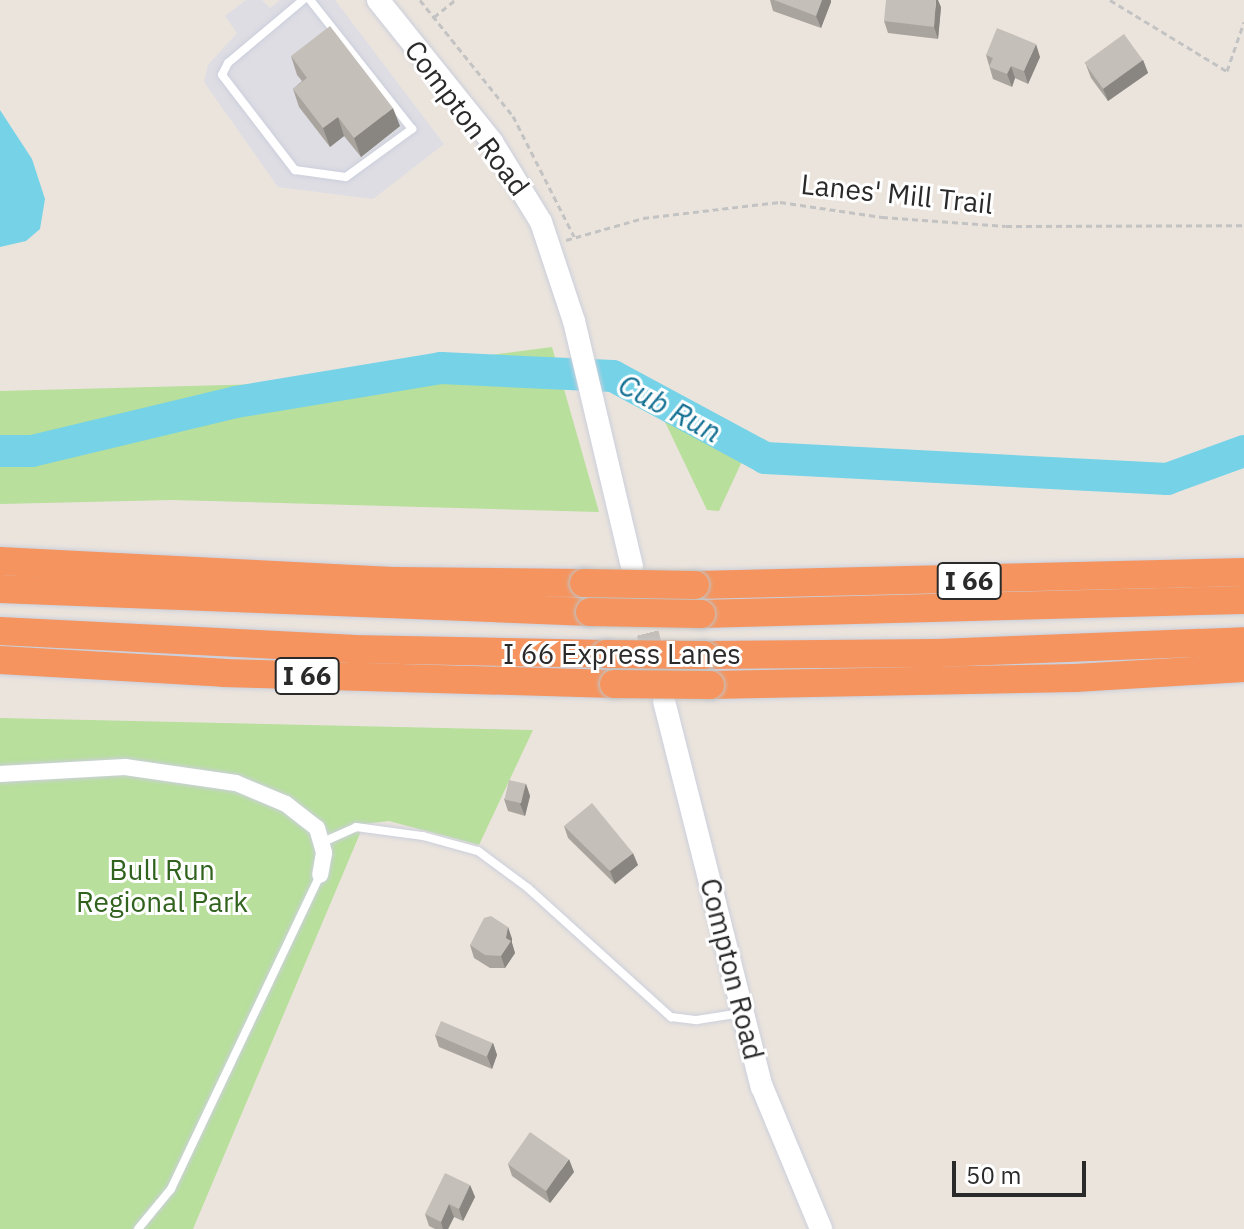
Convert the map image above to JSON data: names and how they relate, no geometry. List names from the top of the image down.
{
  "streets": {
    "highway": ["I 66", "I 66 Express Lanes"],
    "street": ["Compton Road"],
    "path": ["Lanes' Mill Trail"]
  },
  "crossings": [
    ["Compton Road", "Lanes' Mill Trail"]
  ],
  "water": ["Cub Run"],
  "parks": ["Bull Run Regional Park"],
  "scale_bar": "50 m"
}
